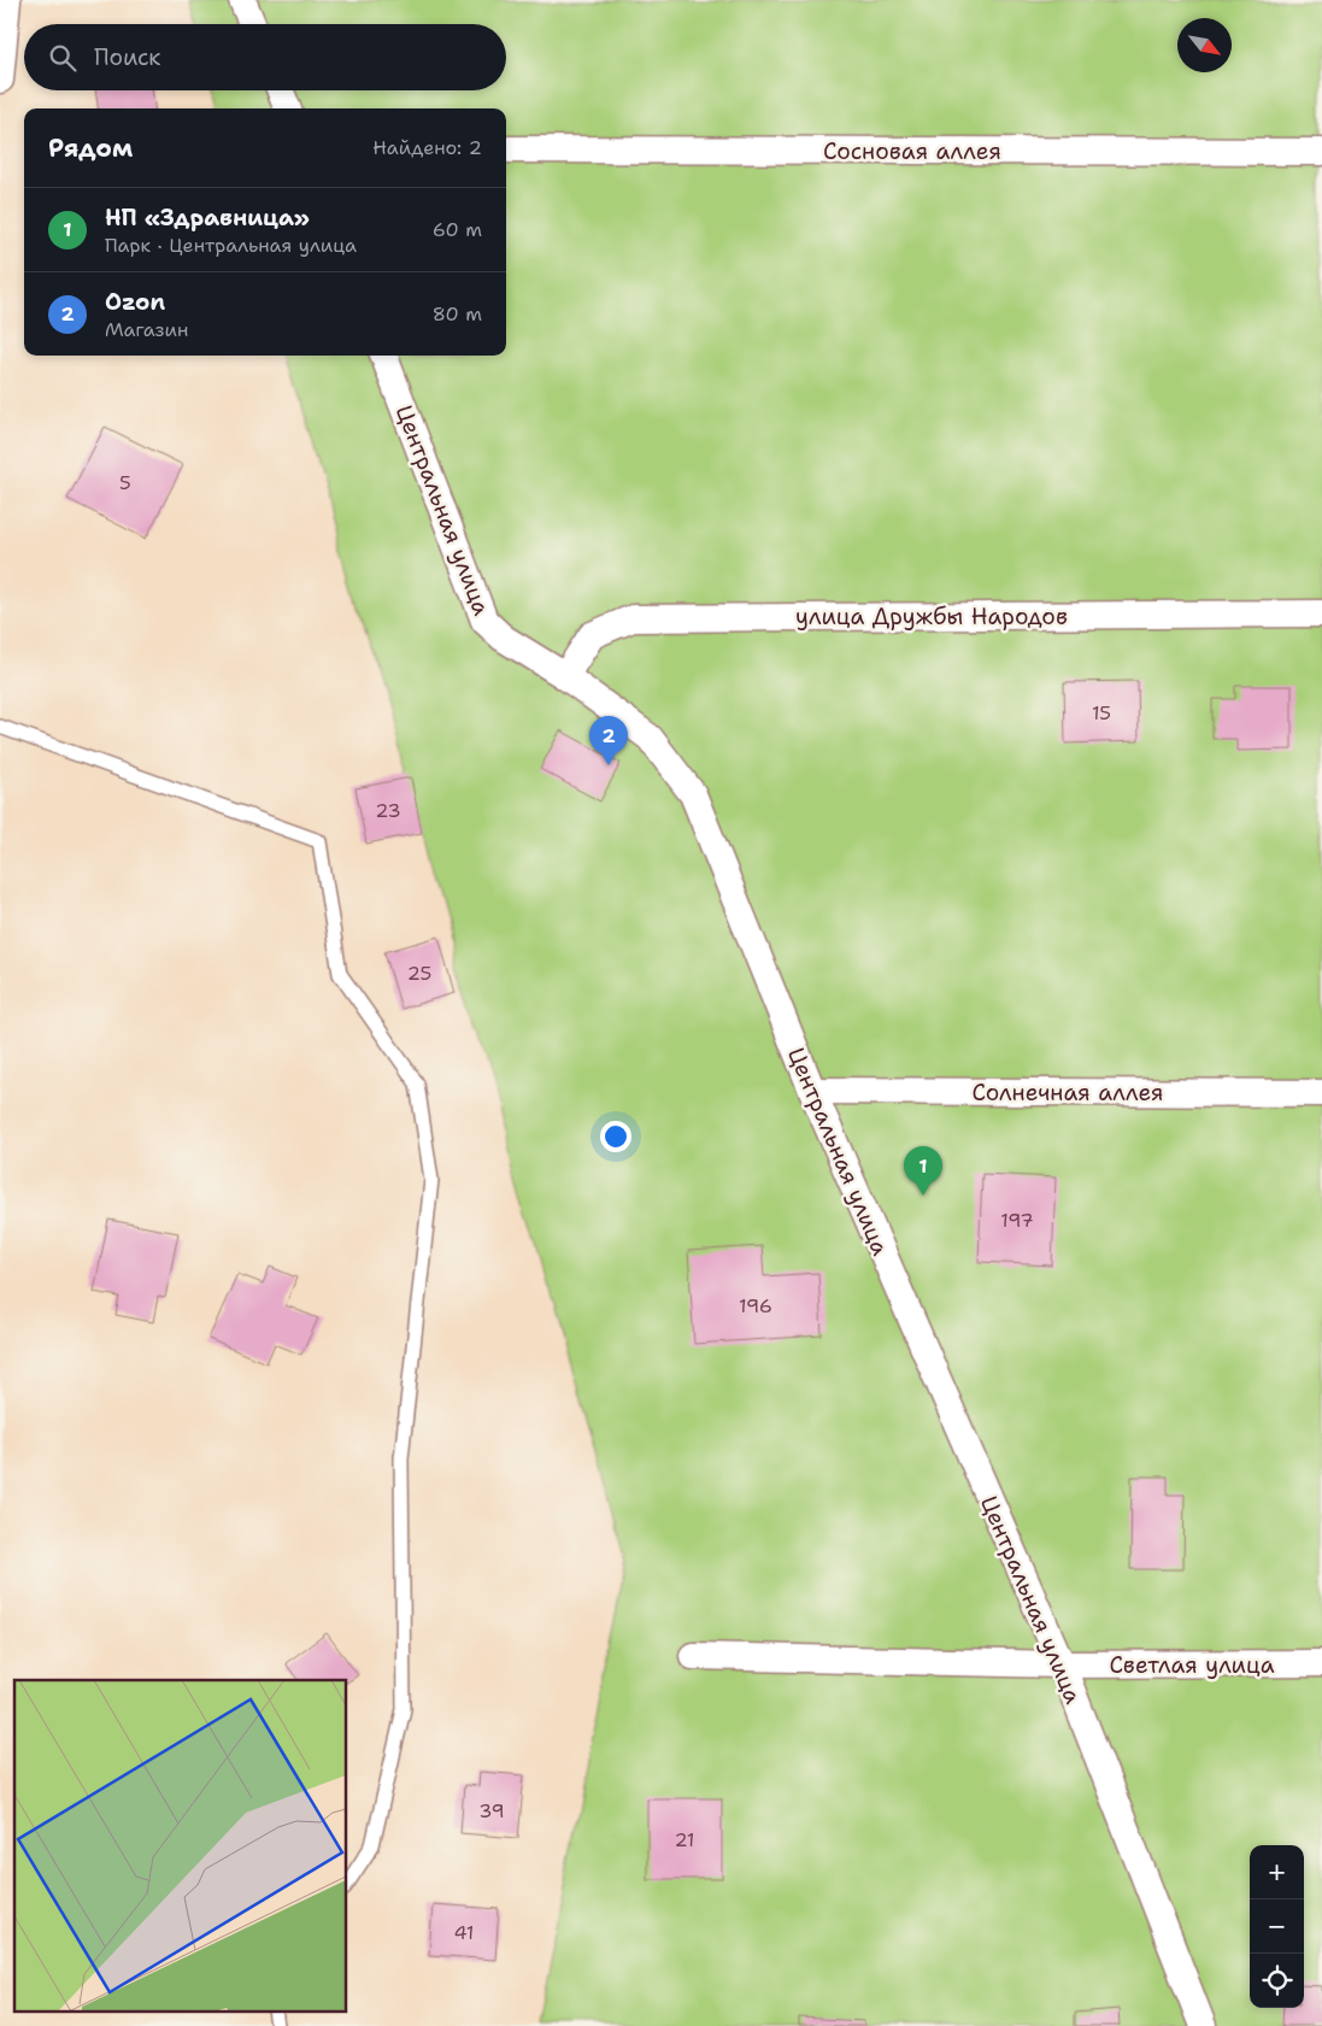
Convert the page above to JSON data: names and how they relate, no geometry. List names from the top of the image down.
{
  "streets": {
    "street": [
      "Сосновая аллея",
      "Центральная улица",
      "улица Дружбы Народов",
      "Солнечная аллея",
      "Светлая улица"
    ]
  },
  "crossings": [
    ["Центральная улица", "улица Дружбы Народов"],
    ["Центральная улица", "Солнечная аллея"],
    ["Центральная улица", "Светлая улица"]
  ],
  "house_numbers": [
    "5",
    "15",
    "23",
    "25",
    "197",
    "196",
    "39",
    "21",
    "41"
  ],
  "north": "bottom right",
  "page": {
    "search": "Поиск",
    "heading": ["Рядом", "Найдено: 2"],
    "list": [
      {
        "mark": "1",
        "name": "НП «Здравница»",
        "note": "Парк · Центральная улица",
        "value": "60 m"
      },
      {
        "mark": "2",
        "name": "Ozon",
        "note": "Магазин",
        "value": "80 m"
      }
    ],
    "pins": ["2", "1"],
    "map_buttons": ["+", "−"]
  }
}
